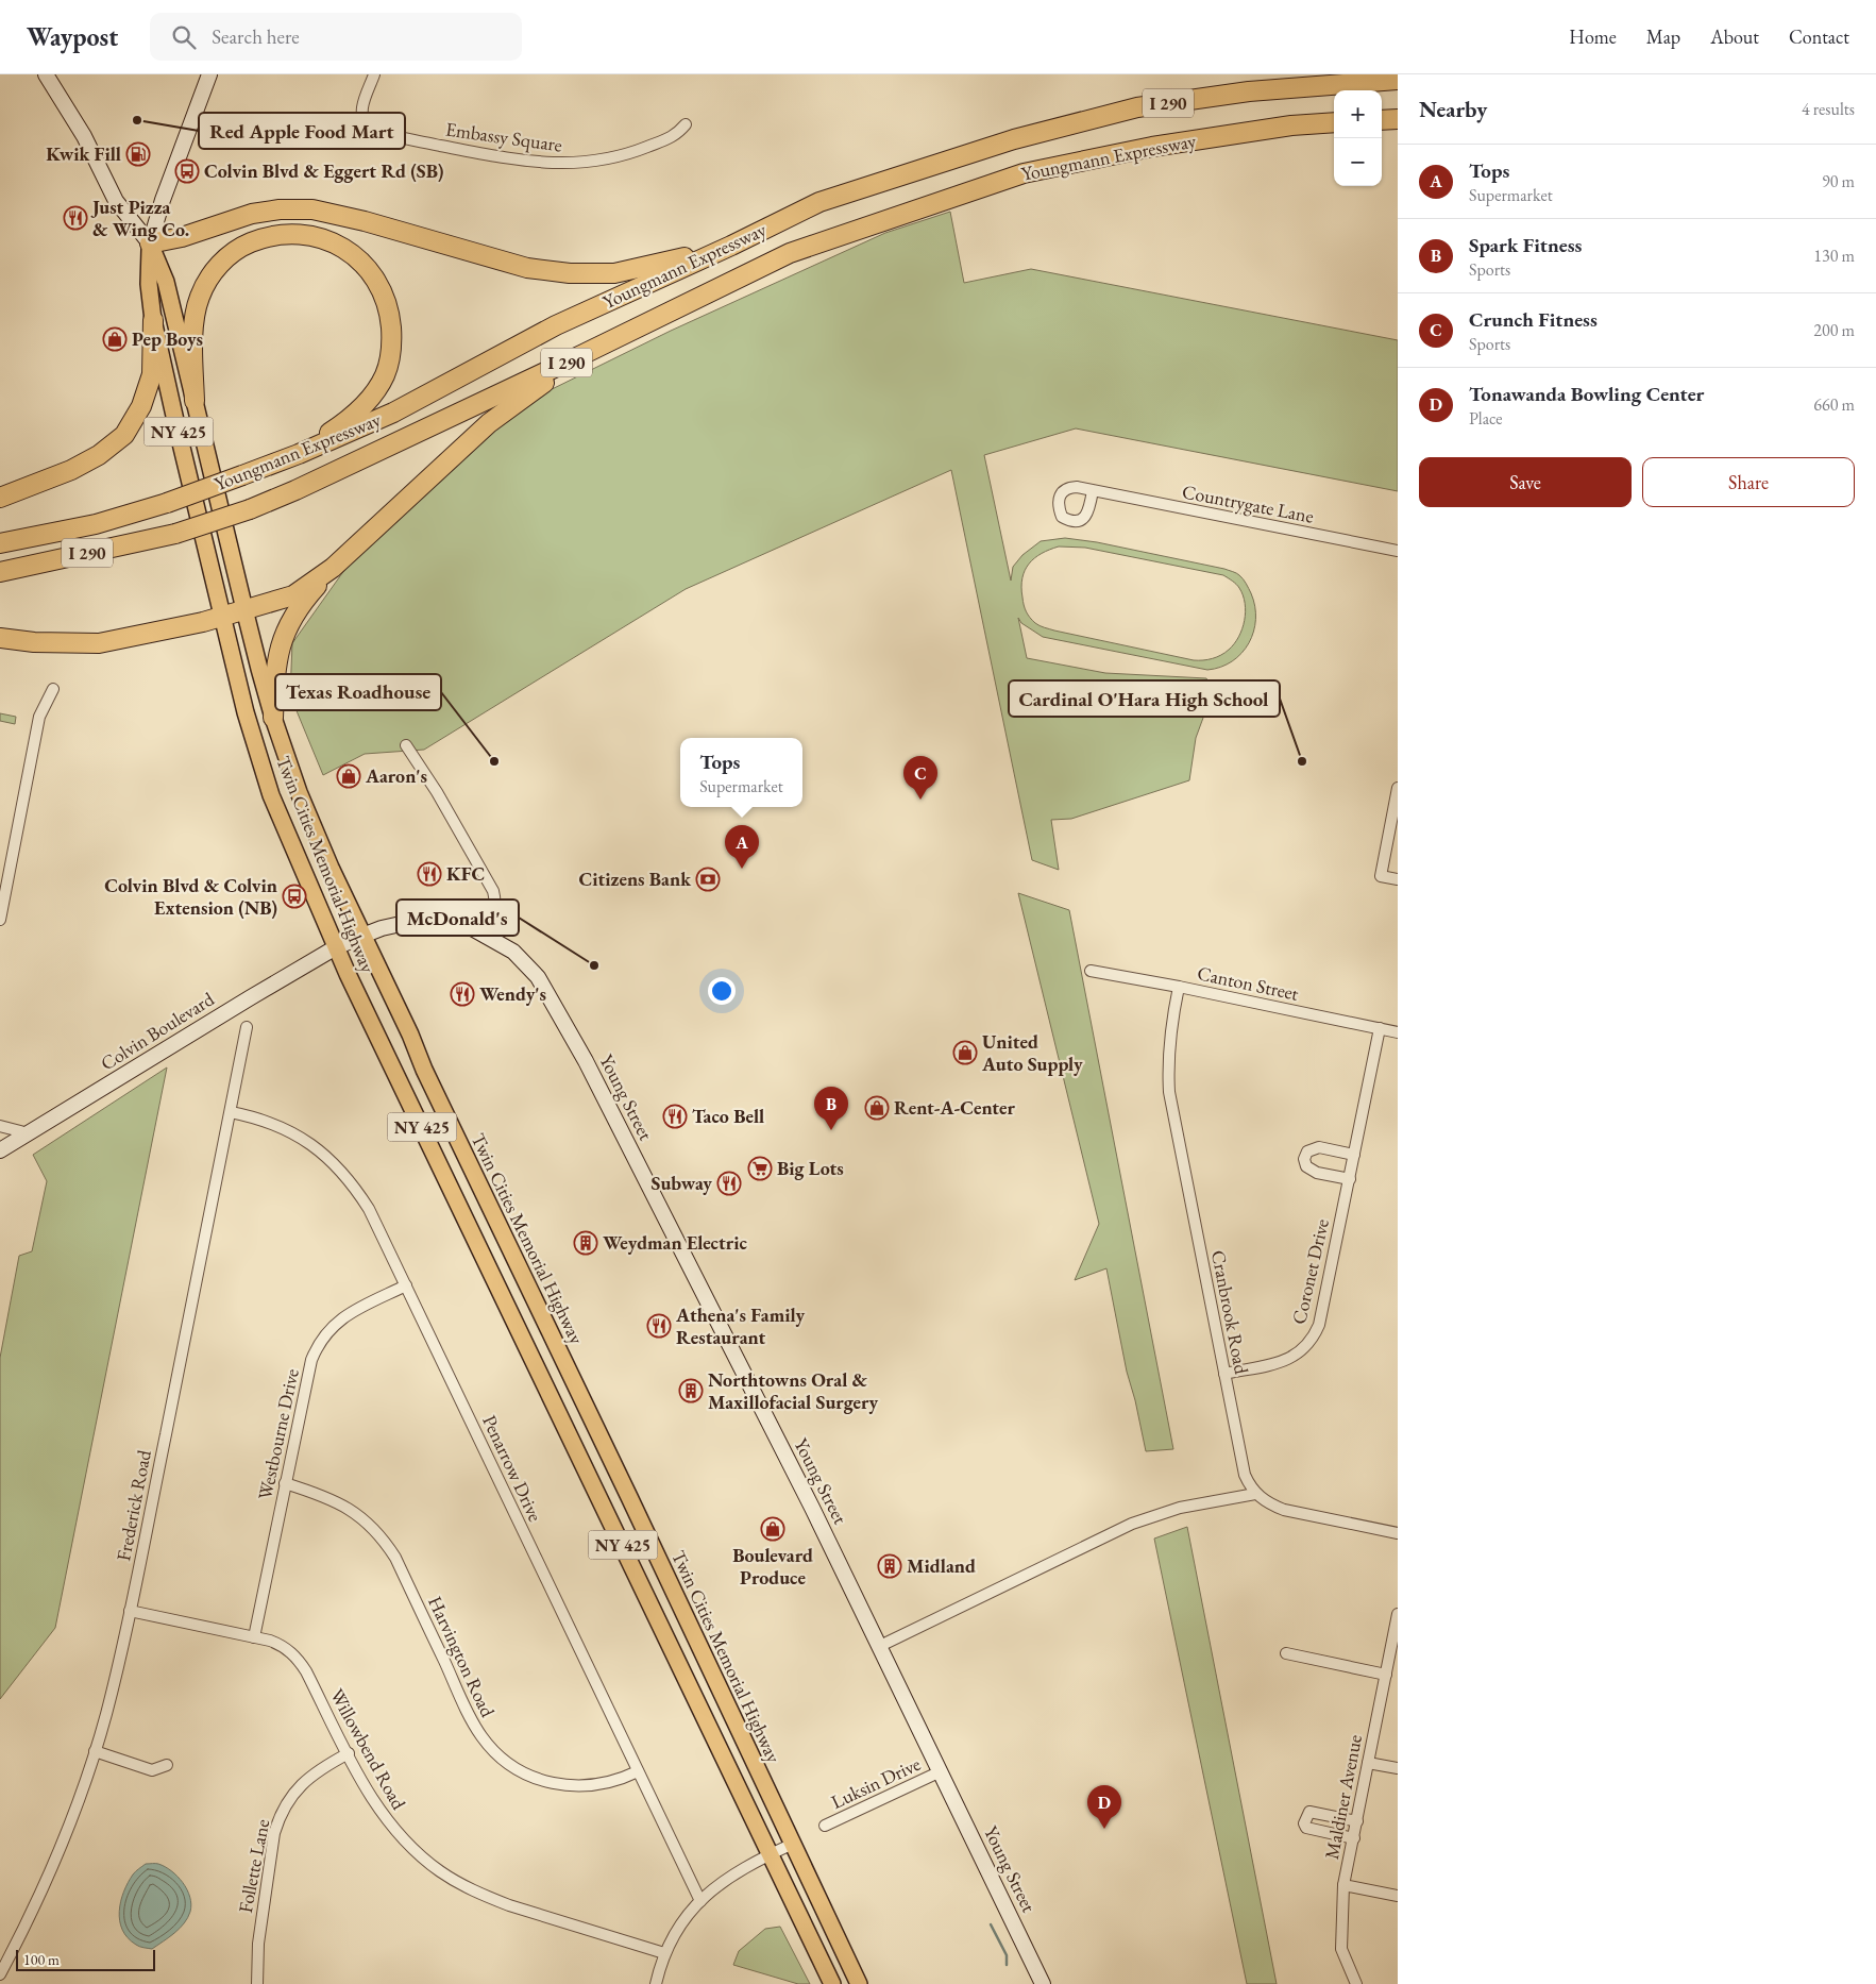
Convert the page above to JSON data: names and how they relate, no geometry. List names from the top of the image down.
{
  "streets": {
    "highway": ["I 290", "Youngmann Expressway"],
    "main road": ["NY 425", "Twin Cities Memorial Highway"],
    "street": [
      "Embassy Square",
      "Countrygate Lane",
      "Canton Street",
      "Colvin Boulevard",
      "Young Street",
      "Coronet Drive",
      "Cranbrook Road",
      "Westbourne Drive",
      "Penarrow Drive",
      "Frederick Road",
      "Harvington Road",
      "Willowbend Road",
      "Luksin Drive",
      "Maldiner Avenue",
      "Follette Lane"
    ]
  },
  "crossings": [
    ["Twin Cities Memorial Highway", "Colvin Boulevard"],
    ["Twin Cities Memorial Highway", "Young Street"],
    ["Canton Street", "Coronet Drive"],
    ["Canton Street", "Cranbrook Road"],
    ["Colvin Boulevard", "Young Street"],
    ["Young Street", "Luksin Drive"],
    ["Coronet Drive", "Cranbrook Road"],
    ["Westbourne Drive", "Penarrow Drive"],
    ["Westbourne Drive", "Harvington Road"],
    ["Westbourne Drive", "Willowbend Road"],
    ["Penarrow Drive", "Frederick Road"],
    ["Penarrow Drive", "Harvington Road"],
    ["Frederick Road", "Willowbend Road"],
    ["Willowbend Road", "Follette Lane"]
  ],
  "places": {
    "other": [
      "Red Apple Food Mart",
      "Texas Roadhouse",
      "Cardinal O'Hara High School",
      "McDonald's"
    ],
    "fuel station": ["Kwik Fill"],
    "bus stop": ["Colvin Blvd & Eggert Rd (SB)", "Colvin Blvd & Colvin Extension (NB)"],
    "restaurant": [
      "Just Pizza & Wing Co.",
      "KFC",
      "Wendy's",
      "Taco Bell",
      "Subway",
      "Athena's Family Restaurant"
    ],
    "shop": [
      "Pep Boys",
      "Aaron's",
      "United Auto Supply",
      "Rent-A-Center",
      "Boulevard Produce"
    ],
    "bank": ["Citizens Bank"],
    "supermarket": ["Big Lots"],
    "building": ["Weydman Electric", "Northtowns Oral & Maxillofacial Surgery", "Midland"]
  },
  "scale_bar": "100 m",
  "page": {
    "header": "Waypost",
    "search": "Search here",
    "nav": [
      "Home",
      "Map",
      "About",
      "Contact"
    ],
    "heading": ["Nearby", "4 results"],
    "map_buttons": ["+", "−"],
    "list": [
      {
        "mark": "A",
        "name": "Tops",
        "note": "Supermarket",
        "value": "90 m"
      },
      {
        "mark": "B",
        "name": "Spark Fitness",
        "note": "Sports",
        "value": "130 m"
      },
      {
        "mark": "C",
        "name": "Crunch Fitness",
        "note": "Sports",
        "value": "200 m"
      },
      {
        "mark": "D",
        "name": "Tonawanda Bowling Center",
        "note": "Place",
        "value": "660 m"
      }
    ],
    "buttons": ["Save", "Share"],
    "popup": ["Tops", "Supermarket"],
    "pins": [
      "C",
      "A",
      "B",
      "D"
    ],
    "scale": "100 m"
  }
}
